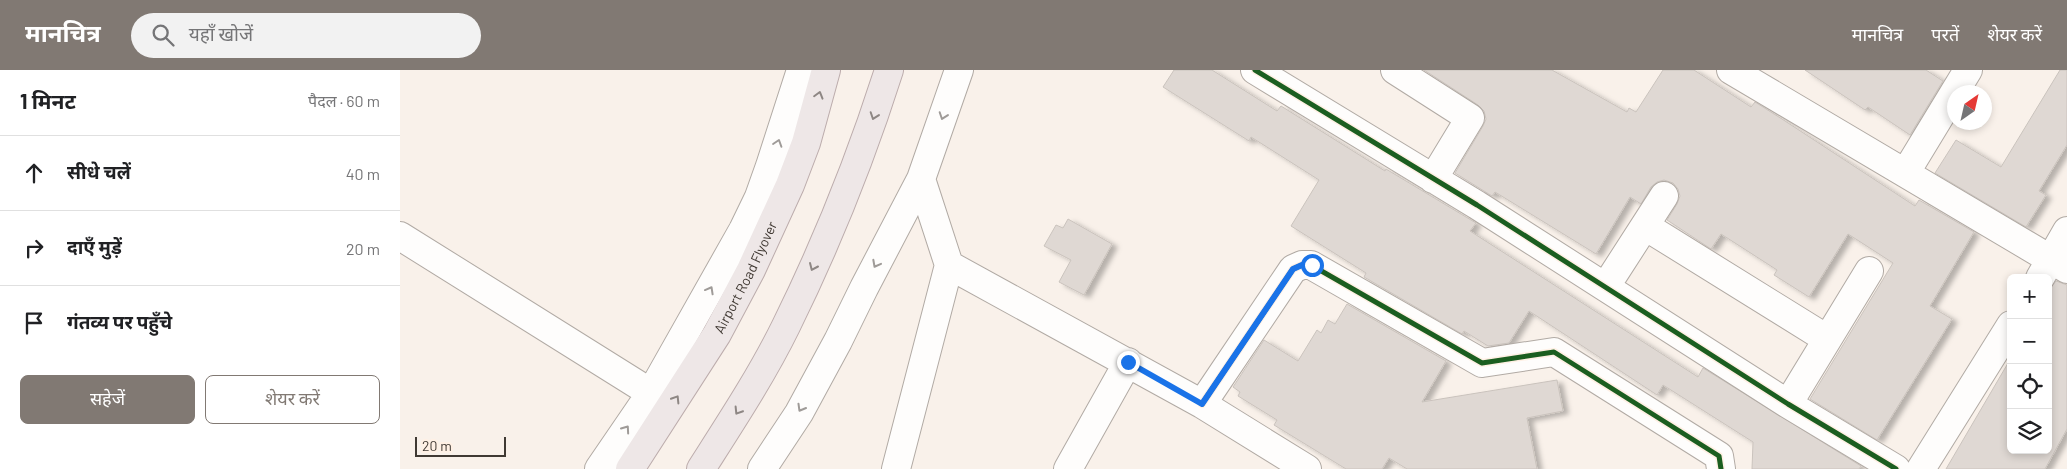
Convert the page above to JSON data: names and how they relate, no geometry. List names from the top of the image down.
{
  "streets": {
    "main road": ["Airport Road Flyover"]
  },
  "scale_bar": "20 m",
  "north": "top right",
  "page": {
    "header": "मानचित्र",
    "search": "यहाँ खोजें",
    "nav": ["मानचित्र", "परतें", "शेयर करें"],
    "heading": ["1 मिनट", "पैदल · 60 m"],
    "list": [
      ["सीधे चलें", "40 m"],
      ["दाएँ मुड़ें", "20 m"],
      "गंतव्य पर पहुँचे"
    ],
    "map_buttons": ["+", "−"],
    "buttons": ["सहेजें", "शेयर करें"],
    "scale": "20 m"
  }
}
